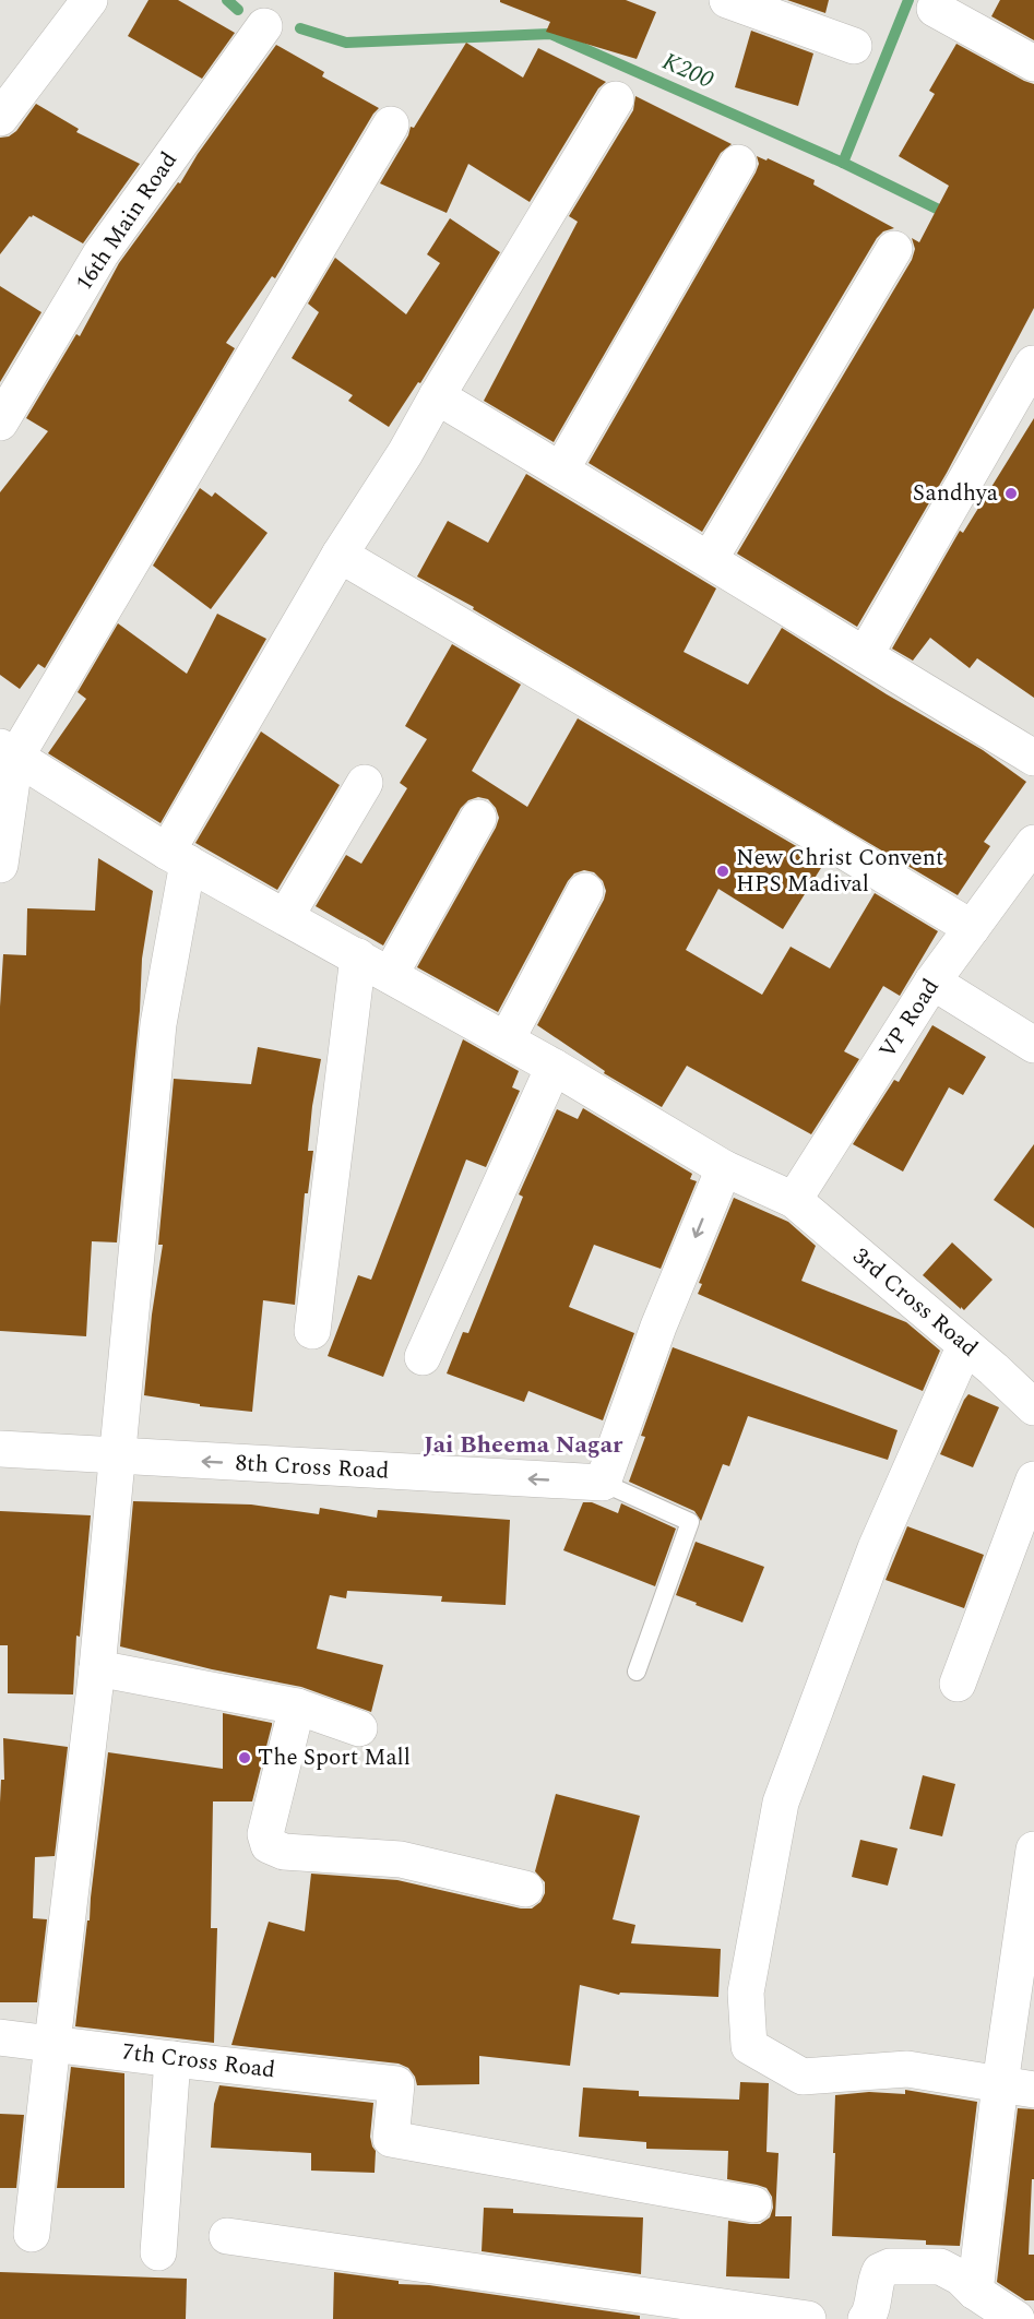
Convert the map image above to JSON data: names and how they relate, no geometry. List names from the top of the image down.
{
  "streets": {
    "street": [
      "16th Main Road",
      "VP Road",
      "3rd Cross Road",
      "8th Cross Road",
      "7th Cross Road"
    ]
  },
  "crossings": [
    ["VP Road", "3rd Cross Road"]
  ],
  "districts": ["Jai Bheema Nagar"],
  "water": ["K200"],
  "places": ["Sandhya", "New Christ Convent HPS Madival", "The Sport Mall"]
}
